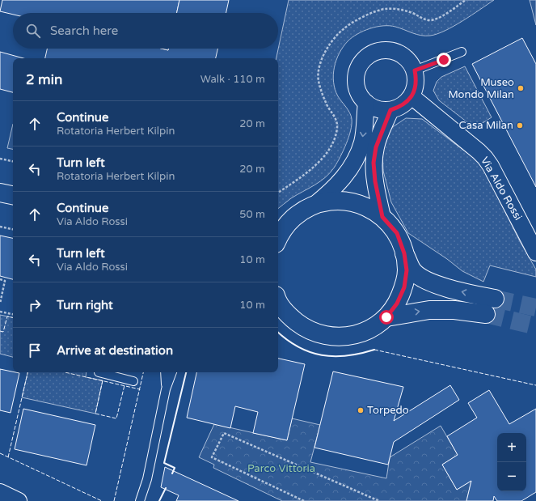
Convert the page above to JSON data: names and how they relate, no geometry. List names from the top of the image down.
{
  "streets": {
    "street": ["Via Aldo Rossi"]
  },
  "parks": ["Parco Vittoria"],
  "places": ["Museo Mondo Milan", "Casa Milan", "Torpedo"],
  "page": {
    "search": "Search here",
    "heading": ["2 min", "Walk · 110 m"],
    "list": [
      ["Continue", "Rotatoria Herbert Kilpin", "20 m"],
      ["Turn left", "Rotatoria Herbert Kilpin", "20 m"],
      ["Continue", "Via Aldo Rossi", "50 m"],
      ["Turn left", "Via Aldo Rossi", "10 m"],
      ["Turn right", "10 m"],
      "Arrive at destination"
    ],
    "map_buttons": ["+", "−"]
  }
}
